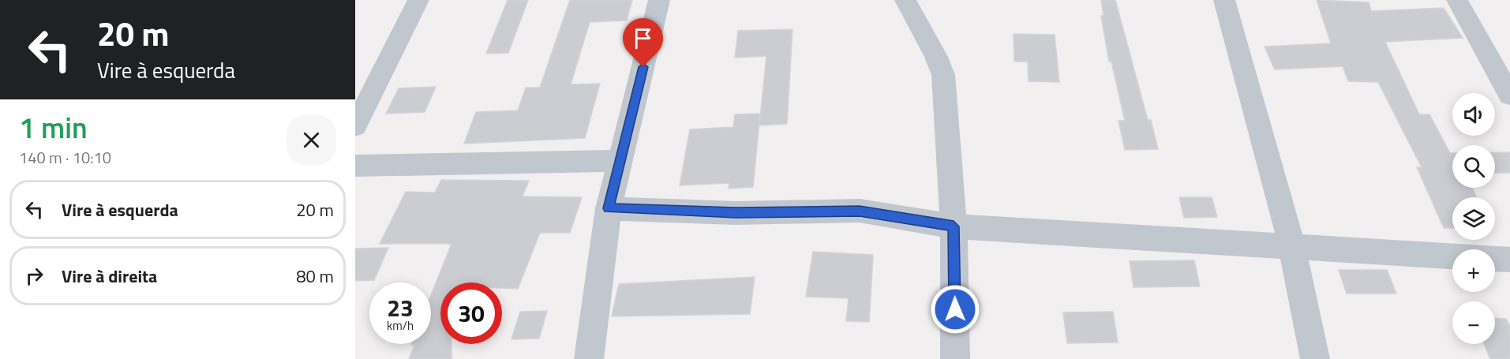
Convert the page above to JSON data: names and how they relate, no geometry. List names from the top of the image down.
{
  "page": {
    "turn": ["20 m", "Vire à esquerda"],
    "map_buttons": ["+", "−"],
    "heading": ["1 min", "140 m · 10:10"],
    "list": [
      {
        "name": "Vire à esquerda",
        "value": "20 m"
      },
      {
        "name": "Vire à direita",
        "value": "80 m"
      }
    ],
    "speed": "23 km/h",
    "limit": "30"
  }
}
